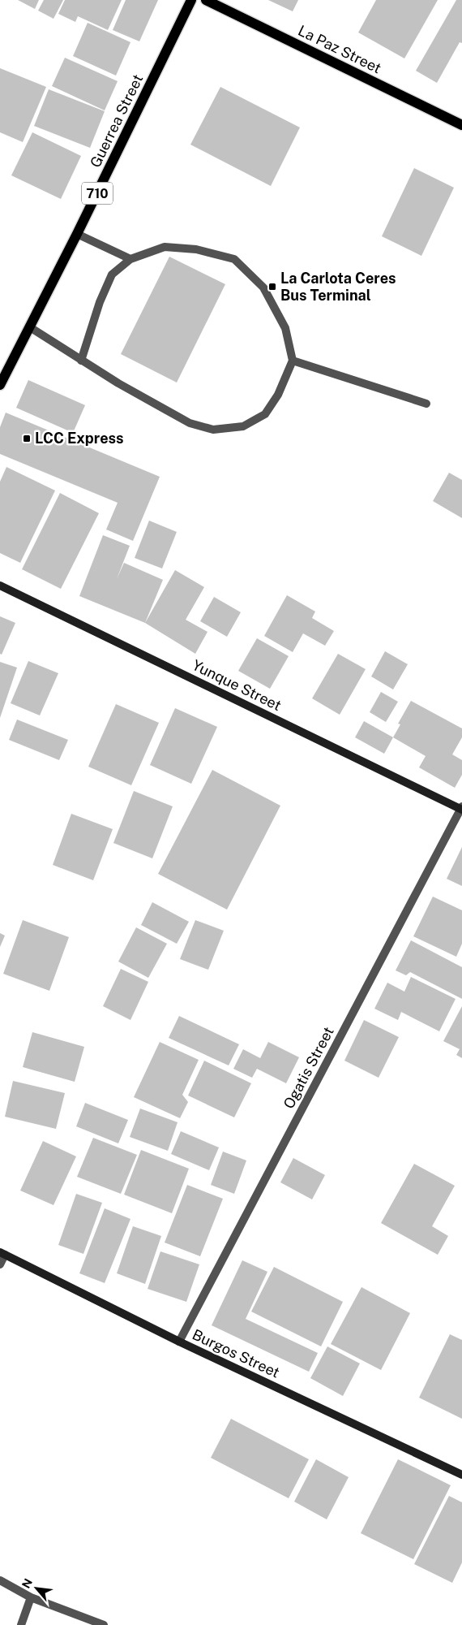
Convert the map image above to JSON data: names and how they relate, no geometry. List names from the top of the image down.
{
  "streets": {
    "main road": ["La Paz Street", "Guerrea Street", "710"],
    "street": ["Yunque Street", "Ogatis Street", "Burgos Street"]
  },
  "crossings": [
    ["Yunque Street", "Ogatis Street"],
    ["Ogatis Street", "Burgos Street"]
  ],
  "places": {
    "transit": ["La Carlota Ceres Bus Terminal", "LCC Express"]
  },
  "north": "top left"
}
